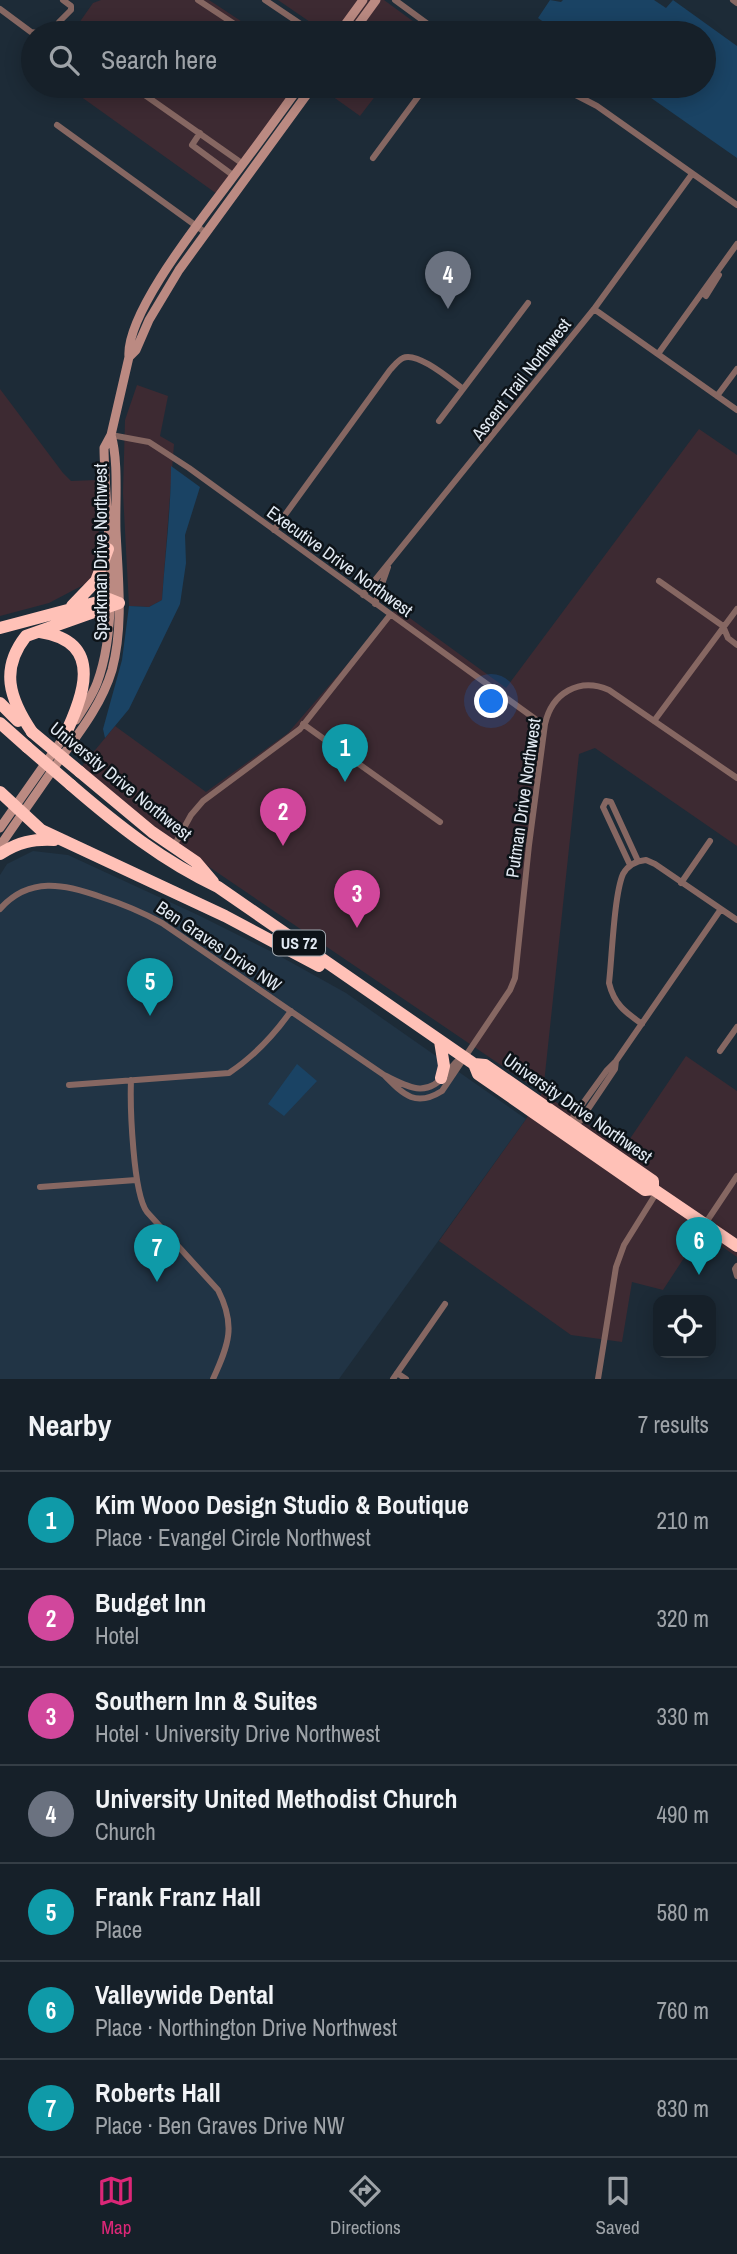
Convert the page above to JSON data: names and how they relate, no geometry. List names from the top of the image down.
{
  "streets": {
    "highway": ["University Drive Northwest", "US 72"],
    "main road": ["Sparkman Drive Northwest"],
    "street": [
      "Ascent Trail Northwest",
      "Executive Drive Northwest",
      "Putman Drive Northwest",
      "Ben Graves Drive NW"
    ]
  },
  "crossings": [
    ["Ascent Trail Northwest", "Executive Drive Northwest"],
    ["Sparkman Drive Northwest", "Executive Drive Northwest"],
    ["Executive Drive Northwest", "Putman Drive Northwest"],
    ["University Drive Northwest", "Putman Drive Northwest"],
    ["University Drive Northwest", "US 72"]
  ],
  "page": {
    "search": "Search here",
    "pins": [
      "4",
      "1",
      "2",
      "3",
      "5",
      "6",
      "7"
    ],
    "heading": ["Nearby", "7 results"],
    "list": [
      {
        "mark": "1",
        "name": "Kim Wooo Design Studio & Boutique",
        "note": "Place · Evangel Circle Northwest",
        "value": "210 m"
      },
      {
        "mark": "2",
        "name": "Budget Inn",
        "note": "Hotel",
        "value": "320 m"
      },
      {
        "mark": "3",
        "name": "Southern Inn & Suites",
        "note": "Hotel · University Drive Northwest",
        "value": "330 m"
      },
      {
        "mark": "4",
        "name": "University United Methodist Church",
        "note": "Church",
        "value": "490 m"
      },
      {
        "mark": "5",
        "name": "Frank Franz Hall",
        "note": "Place",
        "value": "580 m"
      },
      {
        "mark": "6",
        "name": "Valleywide Dental",
        "note": "Place · Northington Drive Northwest",
        "value": "760 m"
      },
      {
        "mark": "7",
        "name": "Roberts Hall",
        "note": "Place · Ben Graves Drive NW",
        "value": "830 m"
      }
    ],
    "nav": ["Map", "Directions", "Saved"]
  }
}
